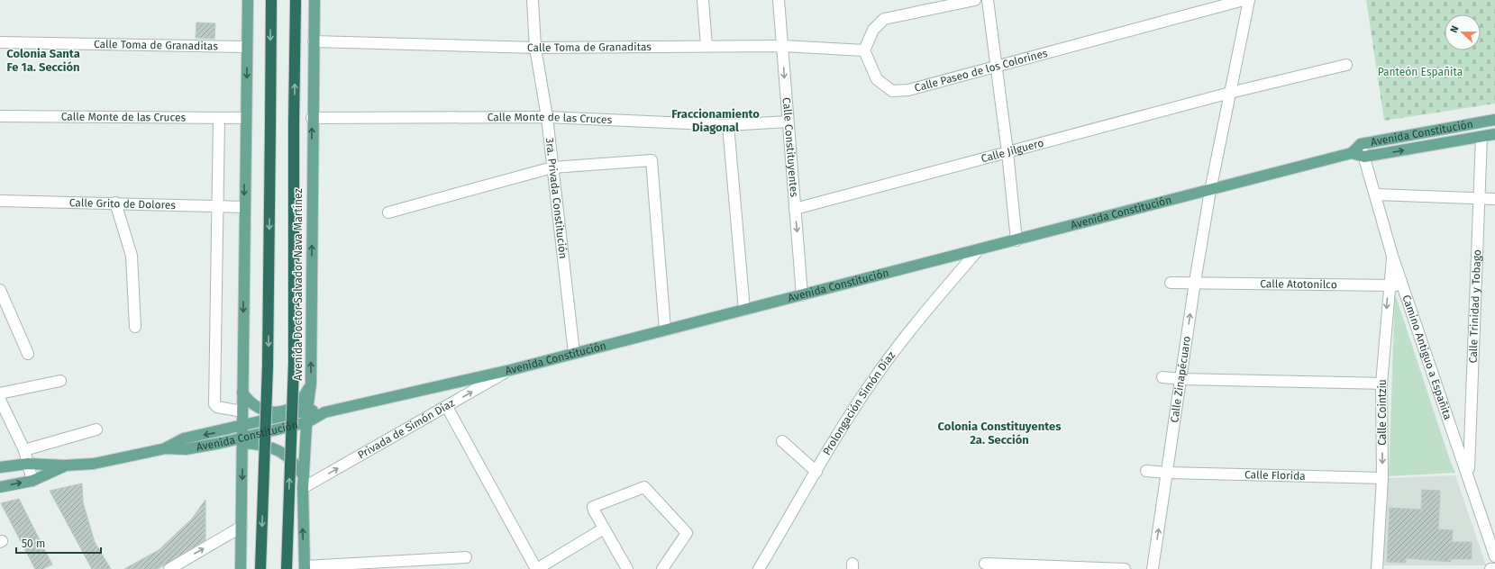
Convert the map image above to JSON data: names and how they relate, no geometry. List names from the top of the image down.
{
  "streets": {
    "highway": ["Avenida Doctor Salvador Nava Martínez"],
    "main road": ["Avenida Constitución"],
    "street": [
      "Calle Toma de Granaditas",
      "Calle Paseo de los Colorines",
      "Calle Monte de las Cruces",
      "Calle Constituyentes",
      "Calle Jilguero",
      "3ra. Privada Constitución",
      "Calle Grito de Dolores",
      "Calle Atotonilco",
      "Calle Trinidad y Tobago",
      "Camino Antiguo a Españita",
      "Calle Zinapécuaro",
      "Prolongación Simón Díaz",
      "Calle Cointziu",
      "Privada de Simón Díaz",
      "Calle Florida"
    ]
  },
  "crossings": [
    ["Calle Toma de Granaditas", "Calle Paseo de los Colorines"],
    ["Calle Toma de Granaditas", "Calle Constituyentes"],
    ["Calle Toma de Granaditas", "3ra. Privada Constitución"],
    ["Calle Toma de Granaditas", "Avenida Doctor Salvador Nava Martínez"],
    ["Calle Monte de las Cruces", "Calle Constituyentes"],
    ["Calle Monte de las Cruces", "3ra. Privada Constitución"],
    ["Calle Monte de las Cruces", "Avenida Doctor Salvador Nava Martínez"],
    ["Avenida Constitución", "Calle Constituyentes"],
    ["Avenida Constitución", "3ra. Privada Constitución"],
    ["Avenida Constitución", "Avenida Doctor Salvador Nava Martínez"],
    ["Avenida Constitución", "Calle Trinidad y Tobago"],
    ["Avenida Constitución", "Camino Antiguo a Españita"],
    ["Avenida Constitución", "Calle Zinapécuaro"],
    ["Avenida Constitución", "Prolongación Simón Díaz"],
    ["Avenida Constitución", "Privada de Simón Díaz"],
    ["Calle Constituyentes", "Calle Jilguero"],
    ["Calle Jilguero", "Calle Zinapécuaro"],
    ["Calle Atotonilco", "Camino Antiguo a Españita"],
    ["Calle Atotonilco", "Calle Zinapécuaro"],
    ["Calle Atotonilco", "Calle Cointziu"],
    ["Avenida Doctor Salvador Nava Martínez", "Privada de Simón Díaz"],
    ["Calle Trinidad y Tobago", "Camino Antiguo a Españita"],
    ["Camino Antiguo a Españita", "Calle Cointziu"],
    ["Calle Zinapécuaro", "Calle Florida"],
    ["Calle Cointziu", "Calle Florida"]
  ],
  "one_way": ["Calle Cointziu", "Privada de Simón Díaz"],
  "districts": ["Colonia Santa Fe 1a. Sección", "Fraccionamiento Diagonal", "Colonia Constituyentes 2a. Sección"],
  "parks": ["Panteón Españita"],
  "scale_bar": "50 m",
  "north": "left"
}
